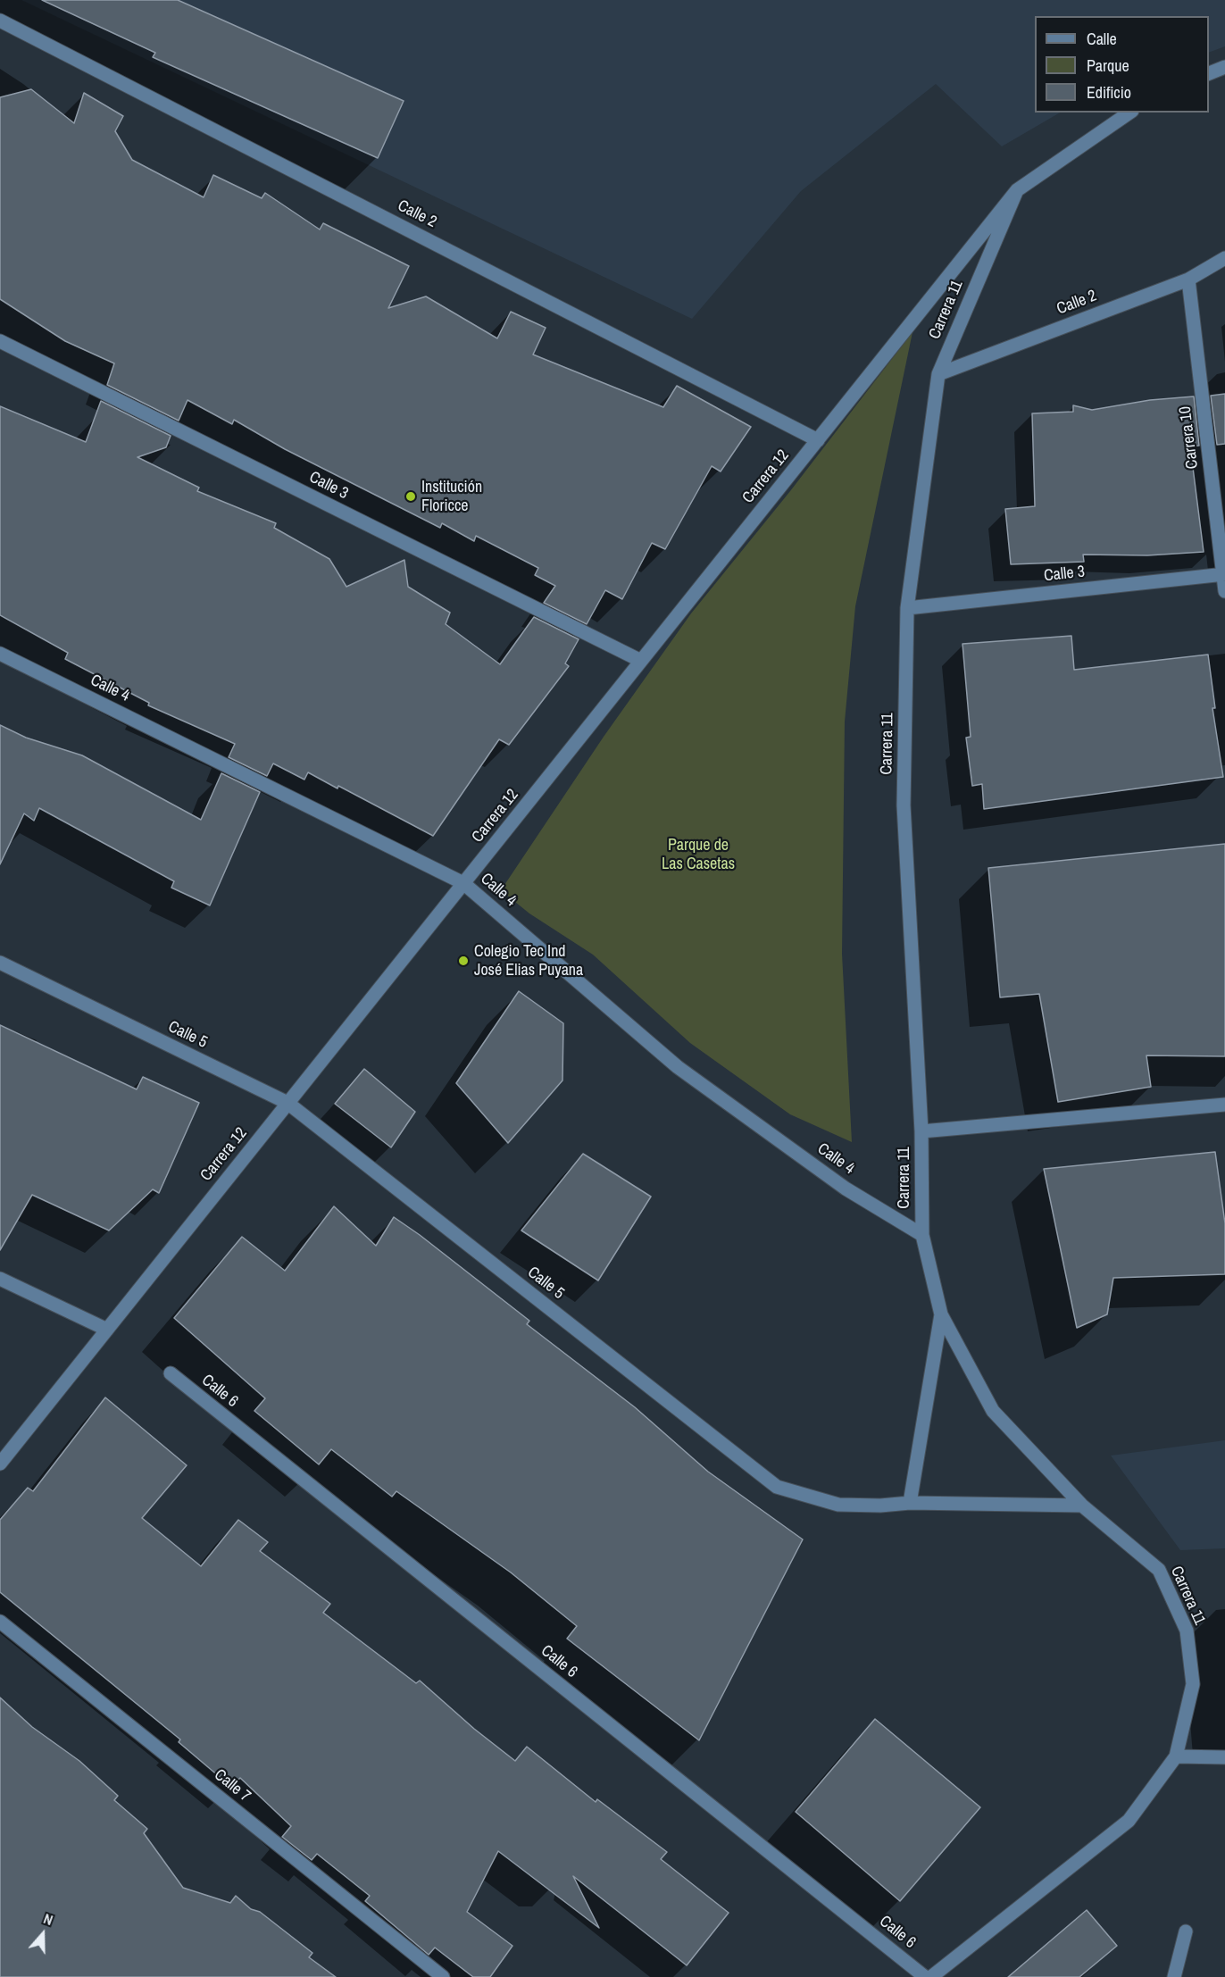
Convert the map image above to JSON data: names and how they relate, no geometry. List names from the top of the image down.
{
  "streets": {
    "street": [
      "Calle 2",
      "Carrera 11",
      "Carrera 10",
      "Carrera 12",
      "Calle 3",
      "Calle 4",
      "Calle 5",
      "Calle 6",
      "Calle 7"
    ]
  },
  "crossings": [
    ["Calle 2", "Carrera 11"],
    ["Calle 2", "Carrera 10"],
    ["Calle 2", "Carrera 12"],
    ["Carrera 11", "Carrera 12"],
    ["Carrera 11", "Calle 3"],
    ["Carrera 11", "Calle 4"],
    ["Carrera 11", "Calle 5"],
    ["Carrera 10", "Calle 3"],
    ["Carrera 12", "Calle 3"],
    ["Carrera 12", "Calle 4"],
    ["Carrera 12", "Calle 5"]
  ],
  "parks": ["Parque de Las Casetas"],
  "places": ["Institución Floricce", "Colegio Tec Ind José Elias Puyana"],
  "legend": ["Calle", "Parque", "Edificio"],
  "north": "top"
}
